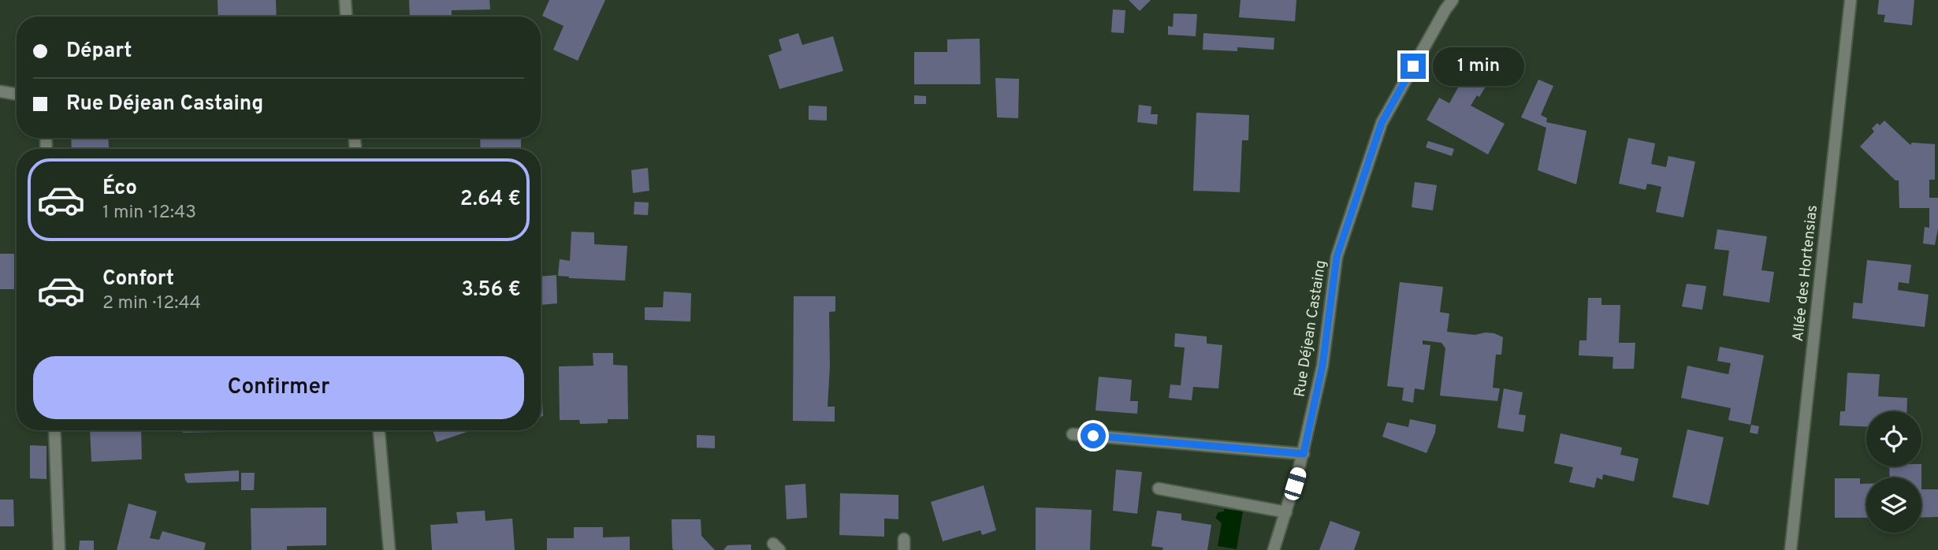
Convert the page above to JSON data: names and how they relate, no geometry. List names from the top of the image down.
{
  "streets": {
    "street": ["Allée des Hortensias", "Rue Déjean Castaing"]
  },
  "page": {
    "banner": ["Départ", "Rue Déjean Castaing"],
    "bubble": "1 min",
    "list": [
      {
        "name": "Éco",
        "note": "1 min · 12:43",
        "value": "2.64 €"
      },
      {
        "name": "Confort",
        "note": "2 min · 12:44",
        "value": "3.56 €"
      }
    ],
    "buttons": "Confirmer"
  }
}
